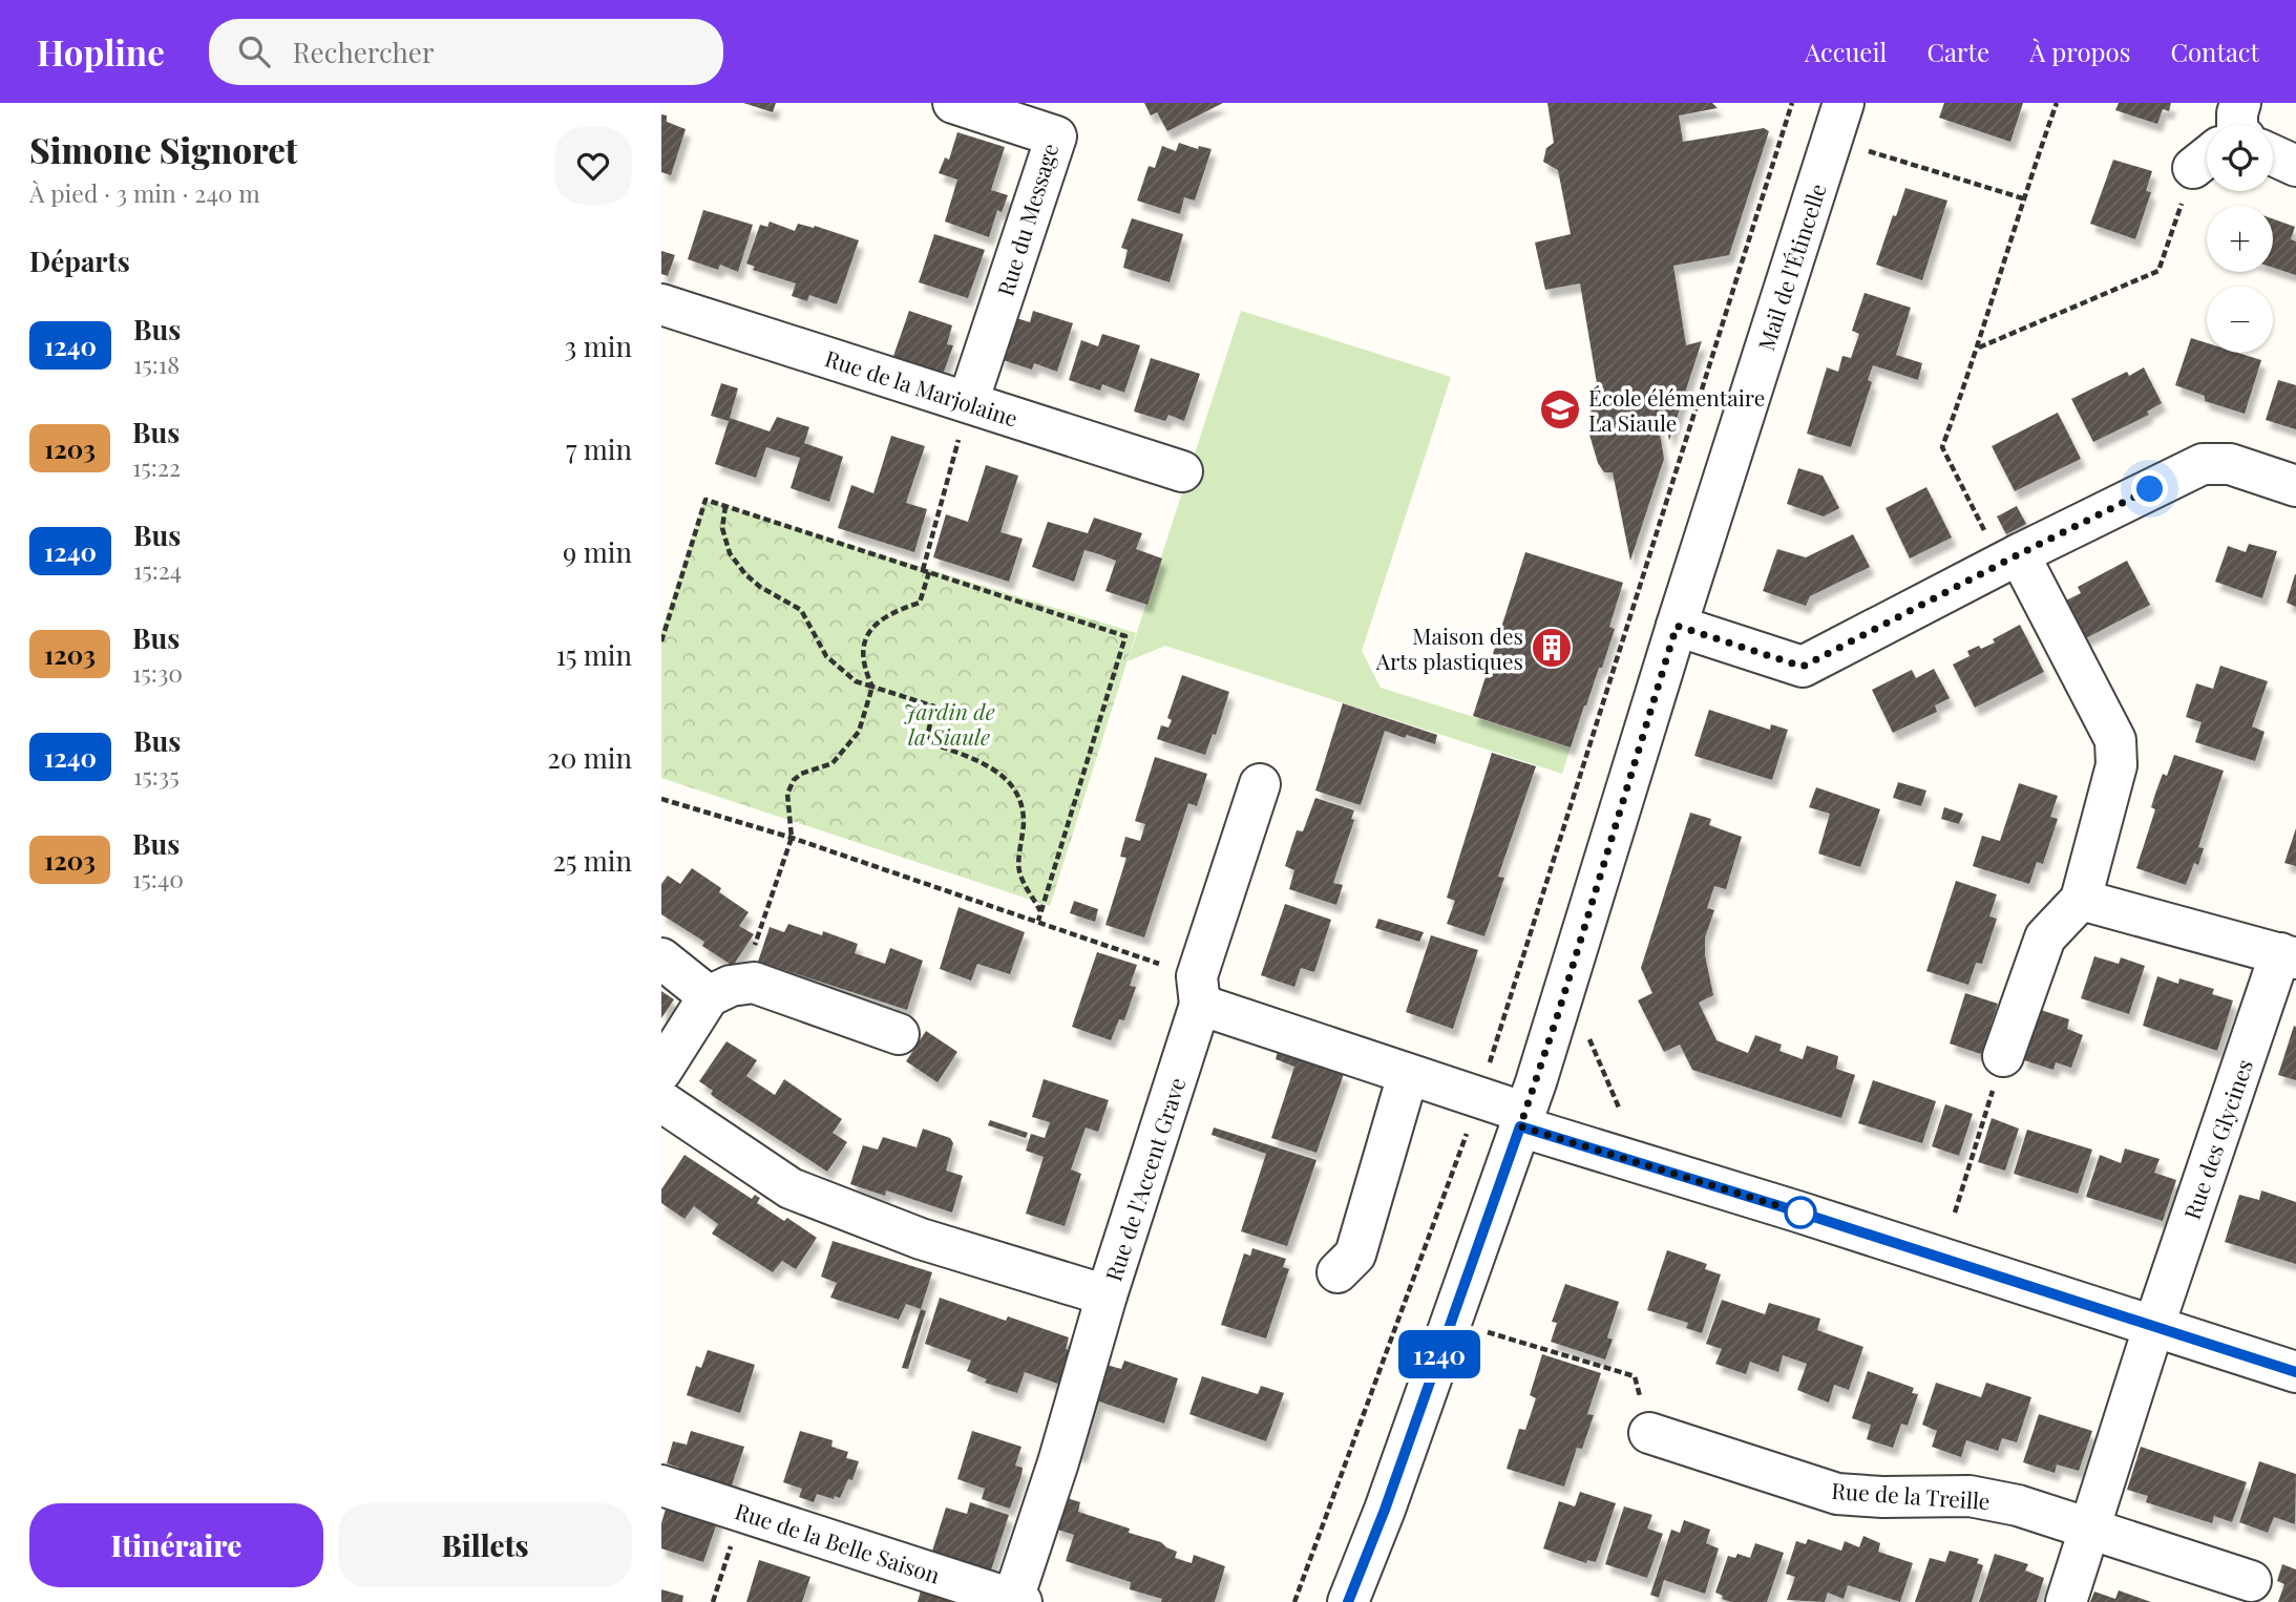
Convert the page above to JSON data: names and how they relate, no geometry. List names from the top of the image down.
{
  "streets": {
    "street": [
      "Rue du Message",
      "Mail de l'Étincelle",
      "Rue de la Marjolaine",
      "Rue des Glycines",
      "Rue de l'Accent Grave",
      "Rue de la Treille",
      "Rue de la Belle Saison"
    ]
  },
  "crossings": [
    ["Rue du Message", "Rue de la Marjolaine"],
    ["Rue de l'Accent Grave", "Rue de la Belle Saison"]
  ],
  "parks": ["Jardin de la Siaule"],
  "places": {
    "school or university": ["École élémentaire La Siaule"],
    "building": ["Maison des Arts plastiques"]
  },
  "lines": ["bus line 1240"],
  "page": {
    "header": "Hopline",
    "search": "Rechercher",
    "nav": [
      "Accueil",
      "Carte",
      "À propos",
      "Contact"
    ],
    "heading": [
      ["Simone Signoret", "À pied · 3 min · 240 m"],
      "Départs"
    ],
    "on_map": "1240",
    "map_buttons": ["+", "−"],
    "list": [
      {
        "mark": "1240",
        "name": "Bus",
        "note": "15:18",
        "value": "3 min"
      },
      {
        "mark": "1203",
        "name": "Bus",
        "note": "15:22",
        "value": "7 min"
      },
      {
        "mark": "1240",
        "name": "Bus",
        "note": "15:24",
        "value": "9 min"
      },
      {
        "mark": "1203",
        "name": "Bus",
        "note": "15:30",
        "value": "15 min"
      },
      {
        "mark": "1240",
        "name": "Bus",
        "note": "15:35",
        "value": "20 min"
      },
      {
        "mark": "1203",
        "name": "Bus",
        "note": "15:40",
        "value": "25 min"
      }
    ],
    "buttons": ["Itinéraire", "Billets"]
  }
}
